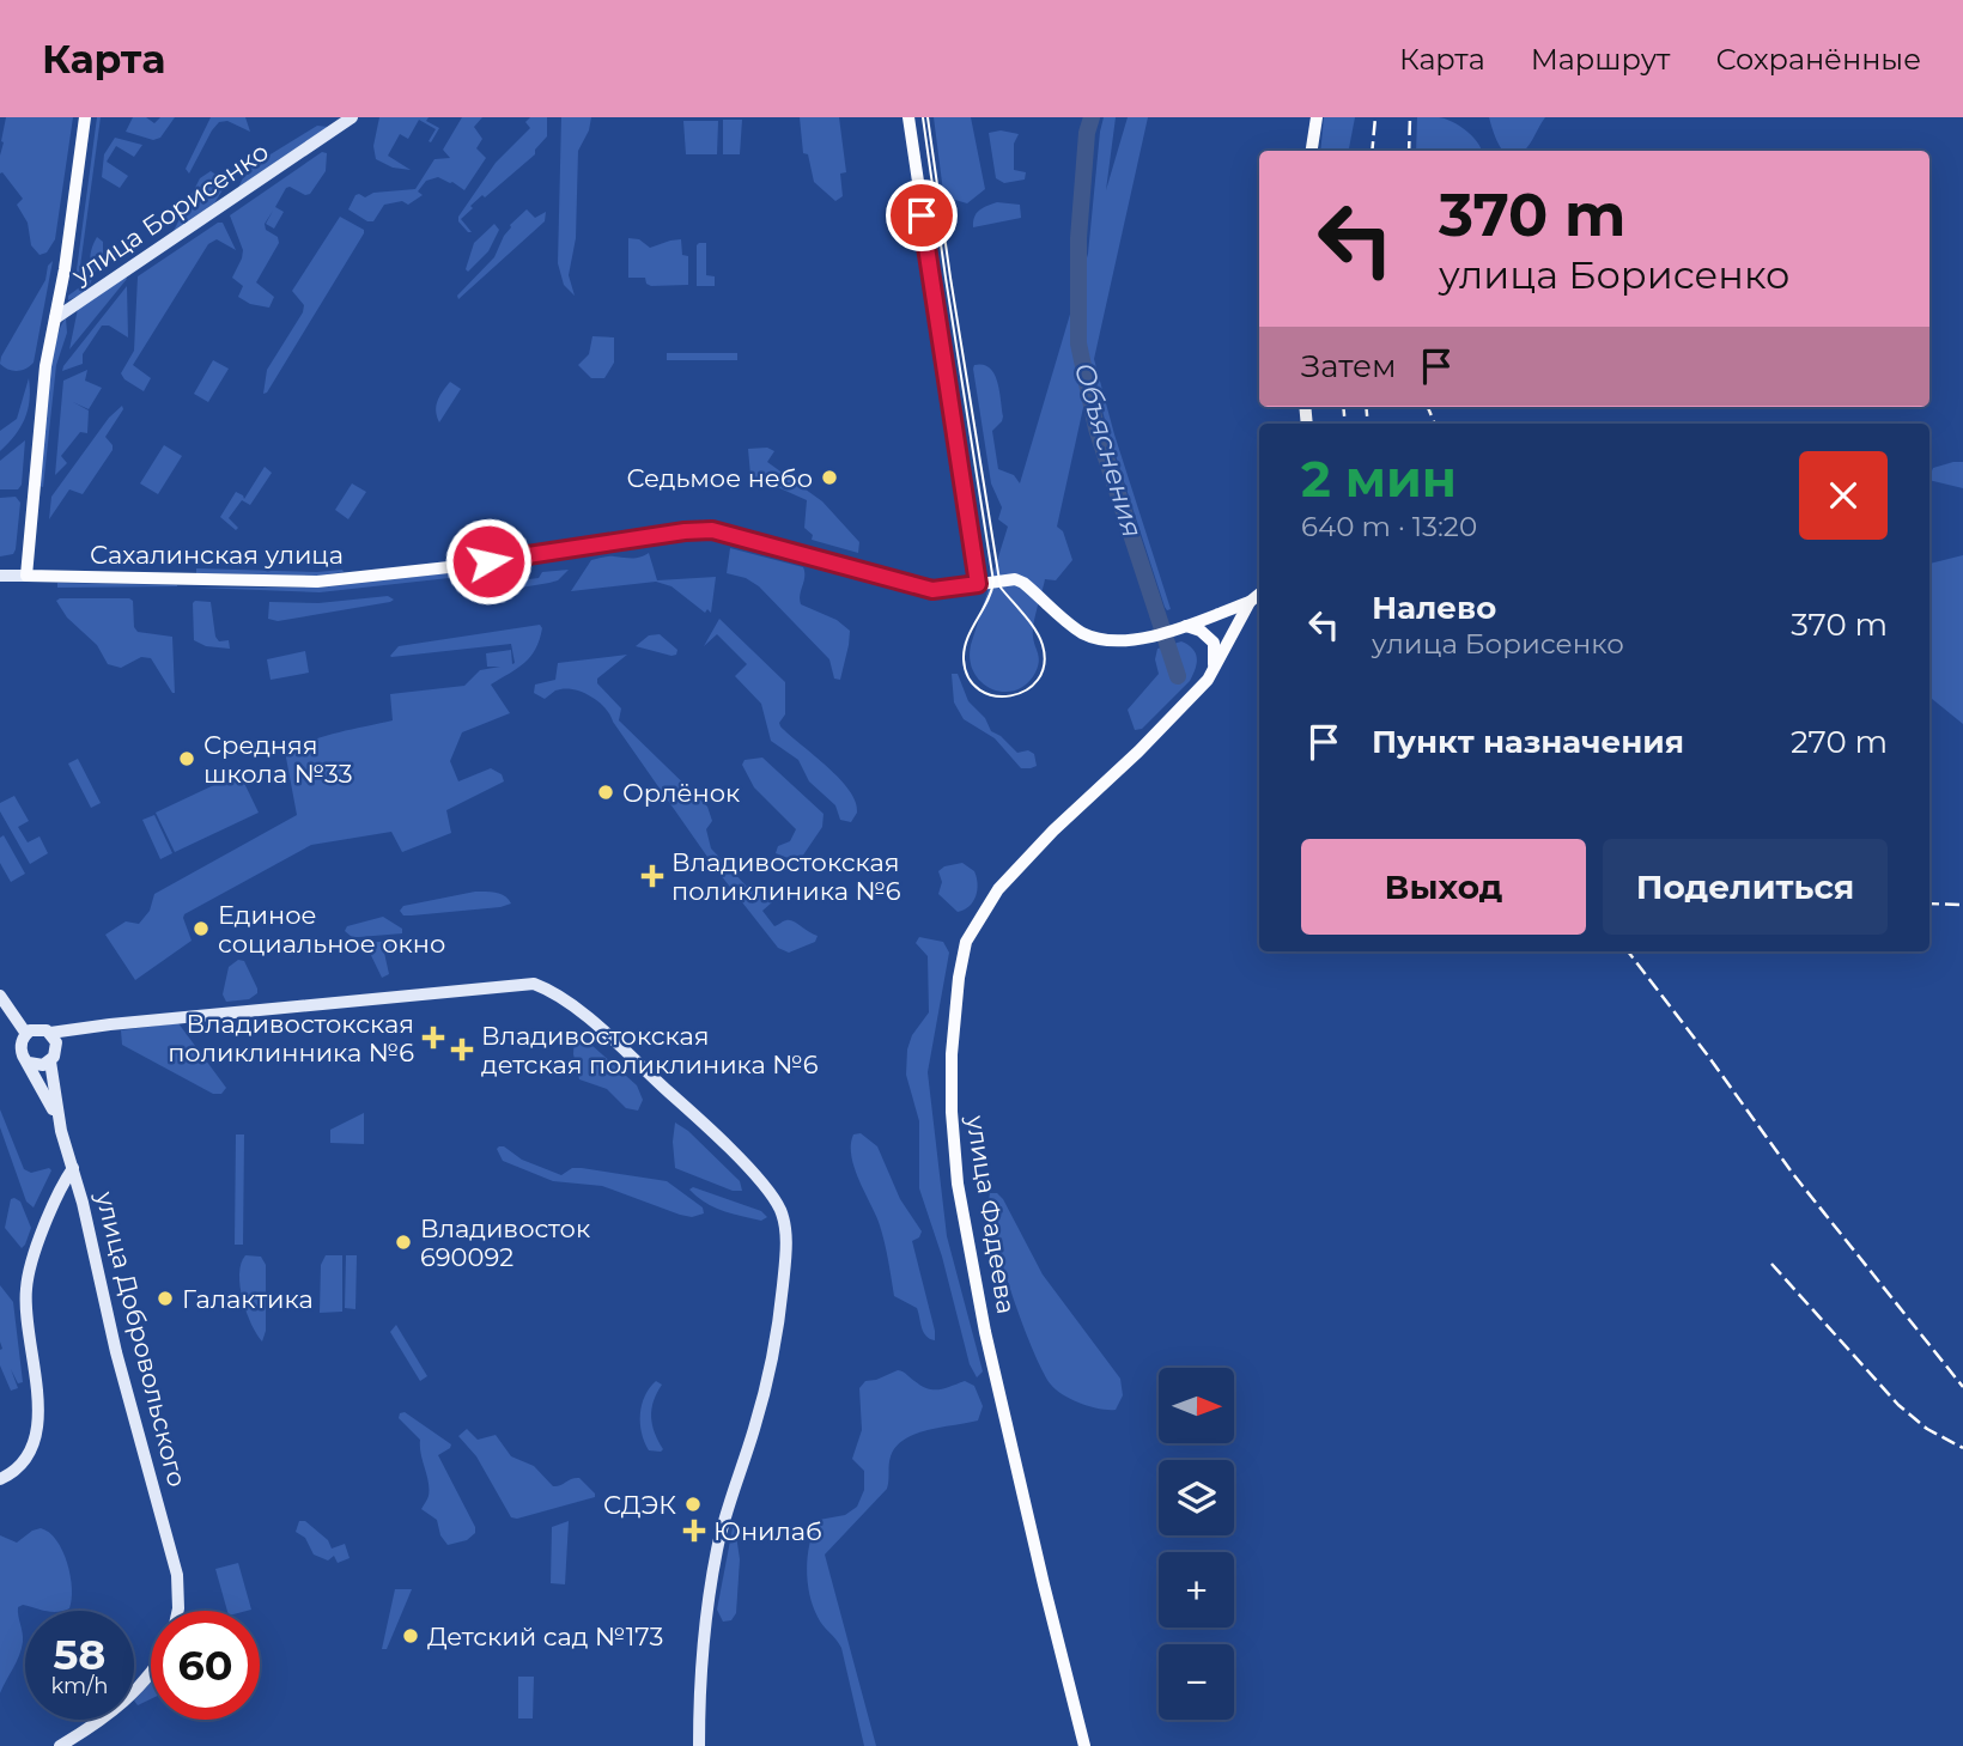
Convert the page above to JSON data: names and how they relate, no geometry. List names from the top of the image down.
{
  "streets": {
    "main road": [
      "улица Борисенко",
      "Сахалинская улица",
      "улица Фадеева",
      "улица Добровольского"
    ]
  },
  "crossings": [
    ["улица Борисенко", "Сахалинская улица"],
    ["Сахалинская улица", "улица Фадеева"]
  ],
  "water": ["Объяснения"],
  "places": {
    "other": [
      "Седьмое небо",
      "Средняя школа №33",
      "Орлёнок",
      "Единое социальное окно",
      "Владивосток 690092",
      "Галактика",
      "СДЭК",
      "Детский сад №173"
    ],
    "health": [
      "Владивостокская поликлиника №6",
      "Владивостокская поликлинника №6",
      "Владивостокская детская поликлиника №6",
      "Юнилаб"
    ]
  },
  "north": "right",
  "page": {
    "header": "Карта",
    "nav": ["Карта", "Маршрут", "Сохранённые"],
    "turn": ["370 m", "улица Борисенко"],
    "then": "Затем",
    "heading": ["2 мин", "640 m · 13:20"],
    "list": [
      {
        "name": "Налево",
        "note": "улица Борисенко",
        "value": "370 m"
      },
      {
        "name": "Пункт назначения",
        "value": "270 m"
      }
    ],
    "buttons": ["Выход", "Поделиться"],
    "map_buttons": ["+", "−"],
    "speed": "58 km/h",
    "limit": "60"
  }
}
